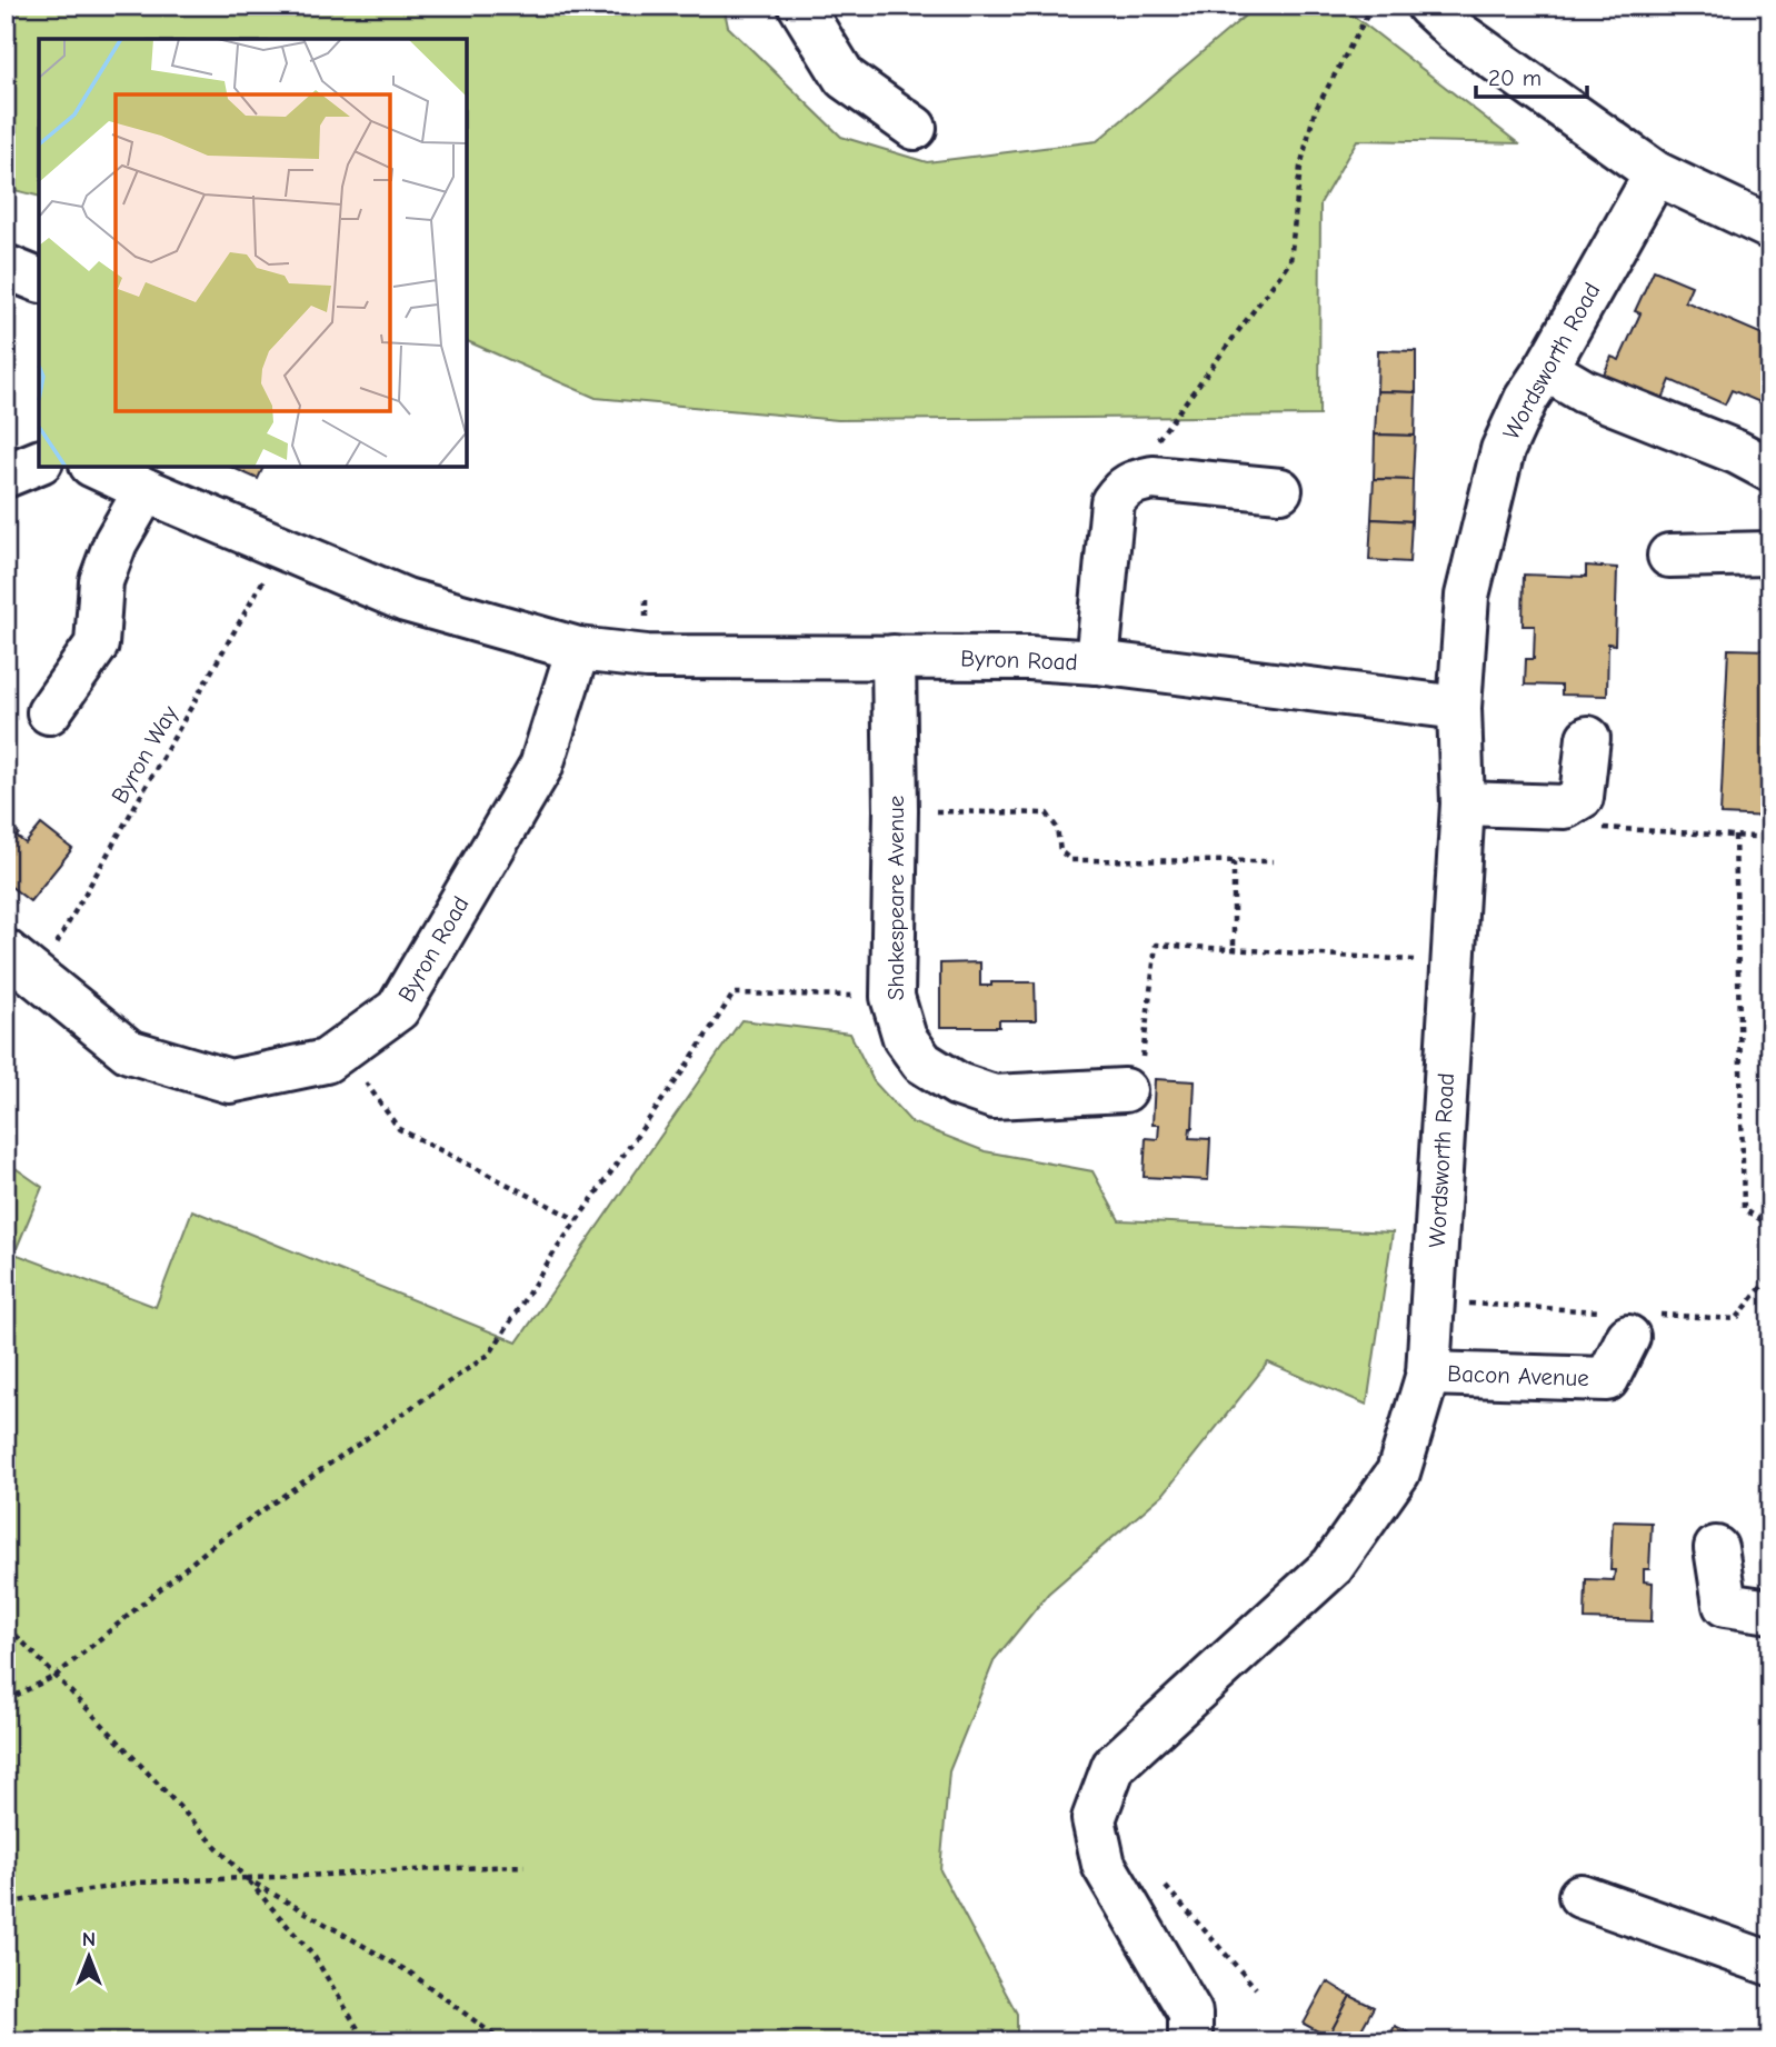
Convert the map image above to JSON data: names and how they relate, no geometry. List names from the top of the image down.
{
  "streets": {
    "street": [
      "Wordsworth Road",
      "Byron Road",
      "Shakespeare Avenue",
      "Bacon Avenue"
    ],
    "path": ["Byron Way"]
  },
  "crossings": [
    ["Wordsworth Road", "Byron Road"],
    ["Wordsworth Road", "Bacon Avenue"],
    ["Byron Road", "Byron Way"],
    ["Byron Road", "Shakespeare Avenue"]
  ],
  "scale_bar": "20 m",
  "north": "top"
}
